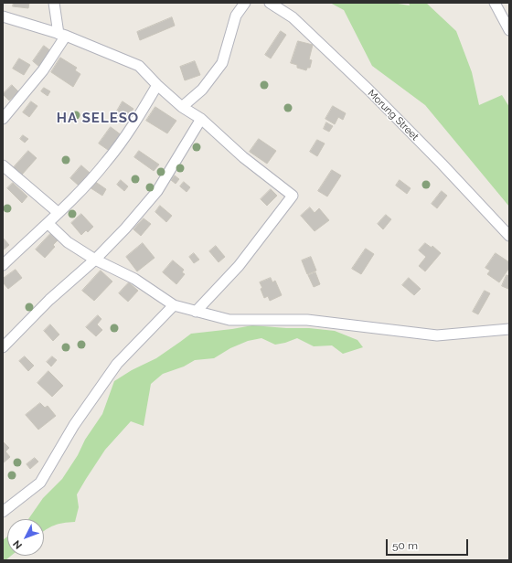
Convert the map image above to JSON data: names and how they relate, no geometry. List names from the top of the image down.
{
  "streets": {
    "street": ["Morung Street"]
  },
  "districts": ["HA SELESO"],
  "scale_bar": "50 m",
  "north": "bottom left"
}
